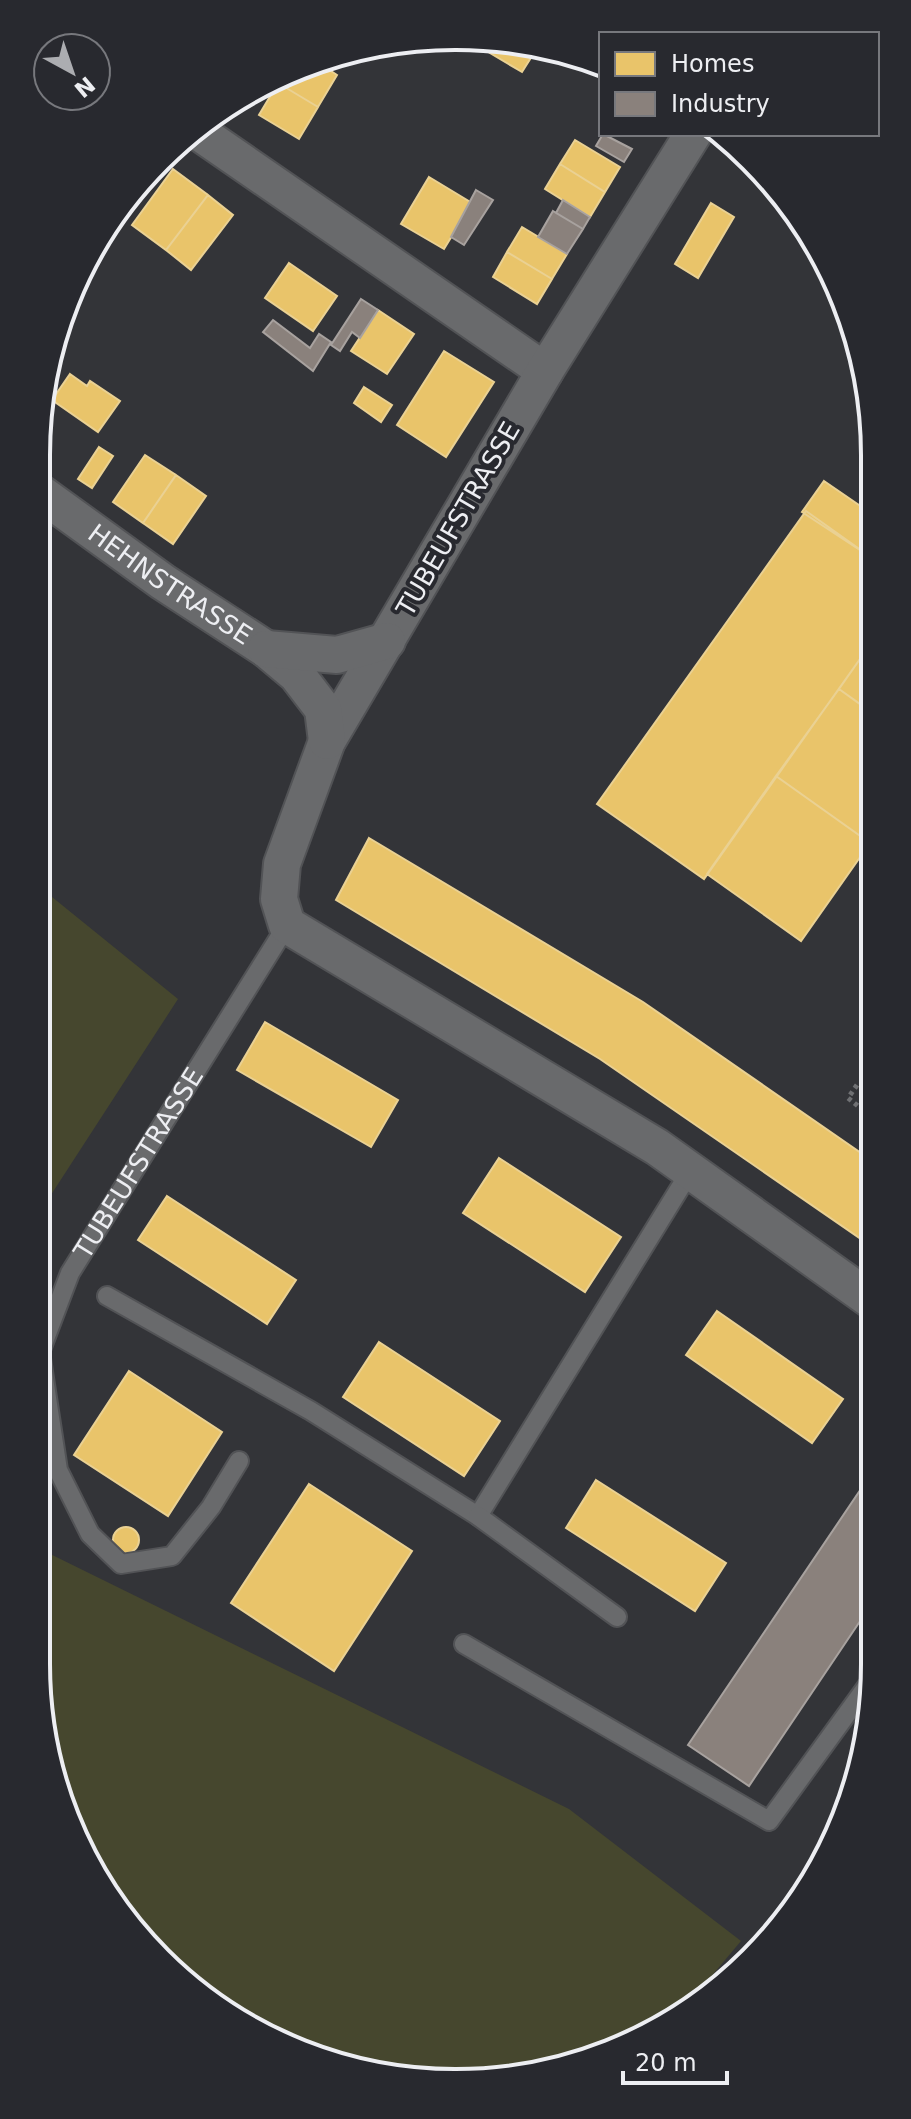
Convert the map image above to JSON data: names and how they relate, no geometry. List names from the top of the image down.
{
  "streets": {
    "street": ["TUBEUFSTRASSE", "HEHNSTRASSE"]
  },
  "crossings": [
    ["TUBEUFSTRASSE", "HEHNSTRASSE"]
  ],
  "legend": ["Homes", "Industry"],
  "scale_bar": "20 m",
  "north": "bottom right"
}
